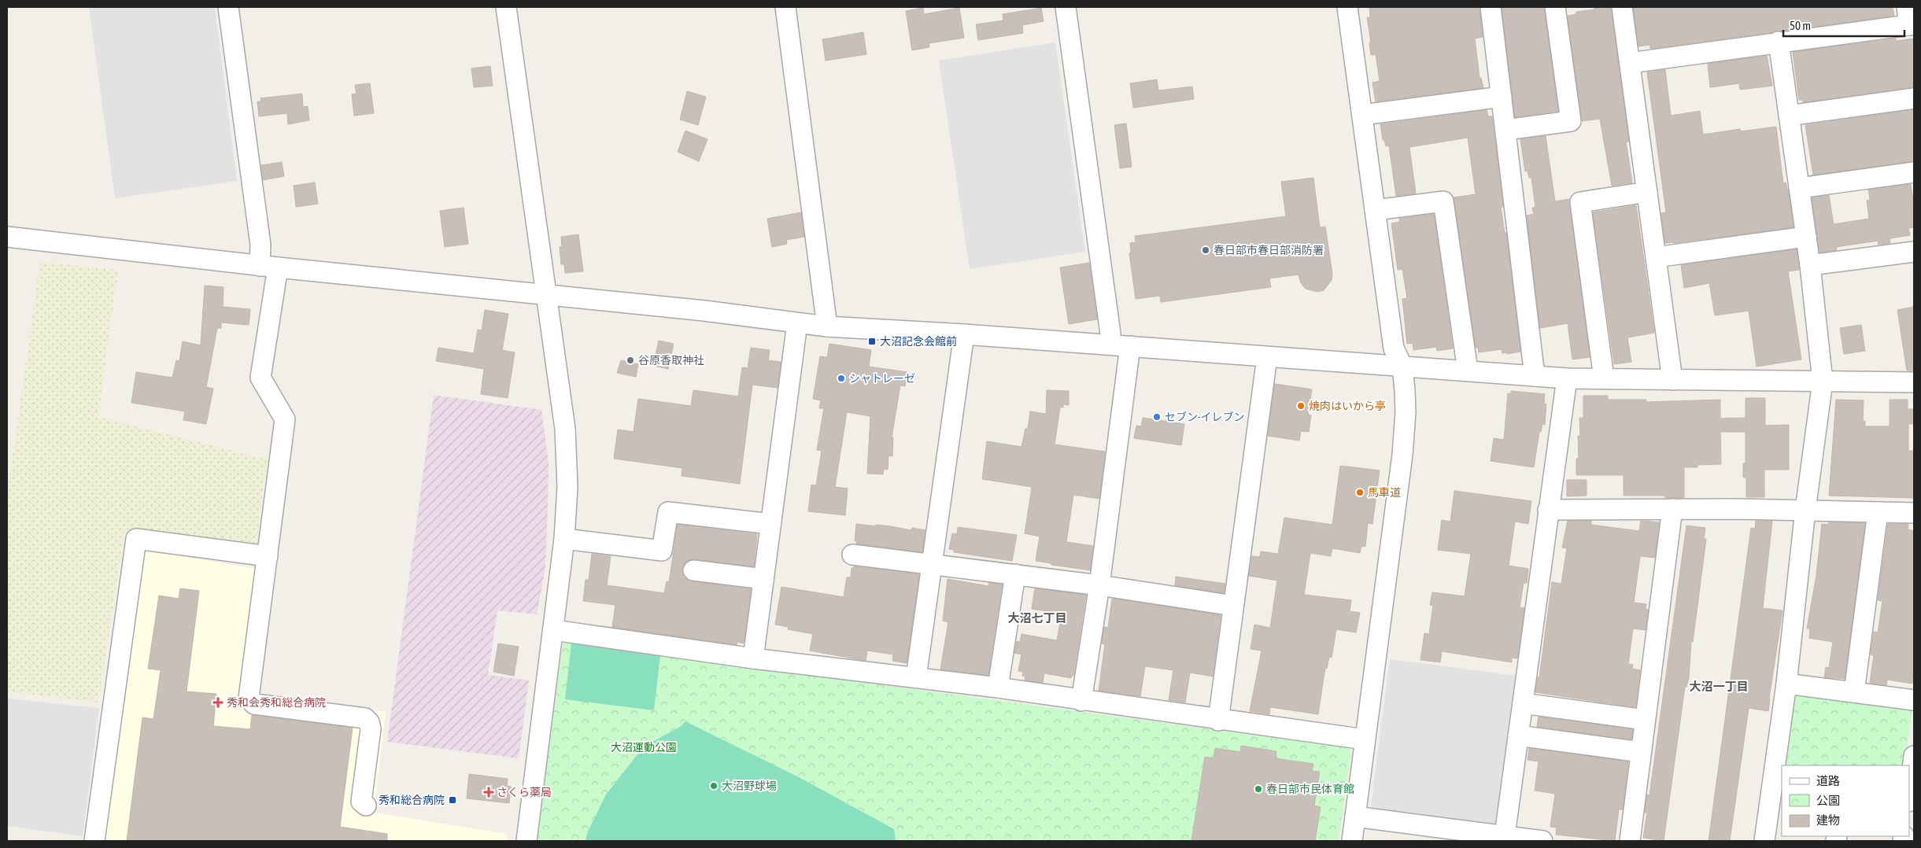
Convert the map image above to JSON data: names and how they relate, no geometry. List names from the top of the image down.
{
  "districts": ["大沼七丁目", "大沼一丁目"],
  "parks": ["大沼運動公園"],
  "places": {
    "other": [
      "春日部市春日部消防署",
      "谷原香取神社",
      "シャトレーゼ",
      "焼肉はいから亭",
      "セブン-イレブン",
      "馬車道",
      "大沼野球場",
      "春日部市民体育館"
    ],
    "transit": ["大沼記念会館前", "秀和総合病院"],
    "health": ["秀和会秀和総合病院", "さくら薬局"]
  },
  "legend": ["道路", "公園", "建物"],
  "scale_bar": "50 m"
}
